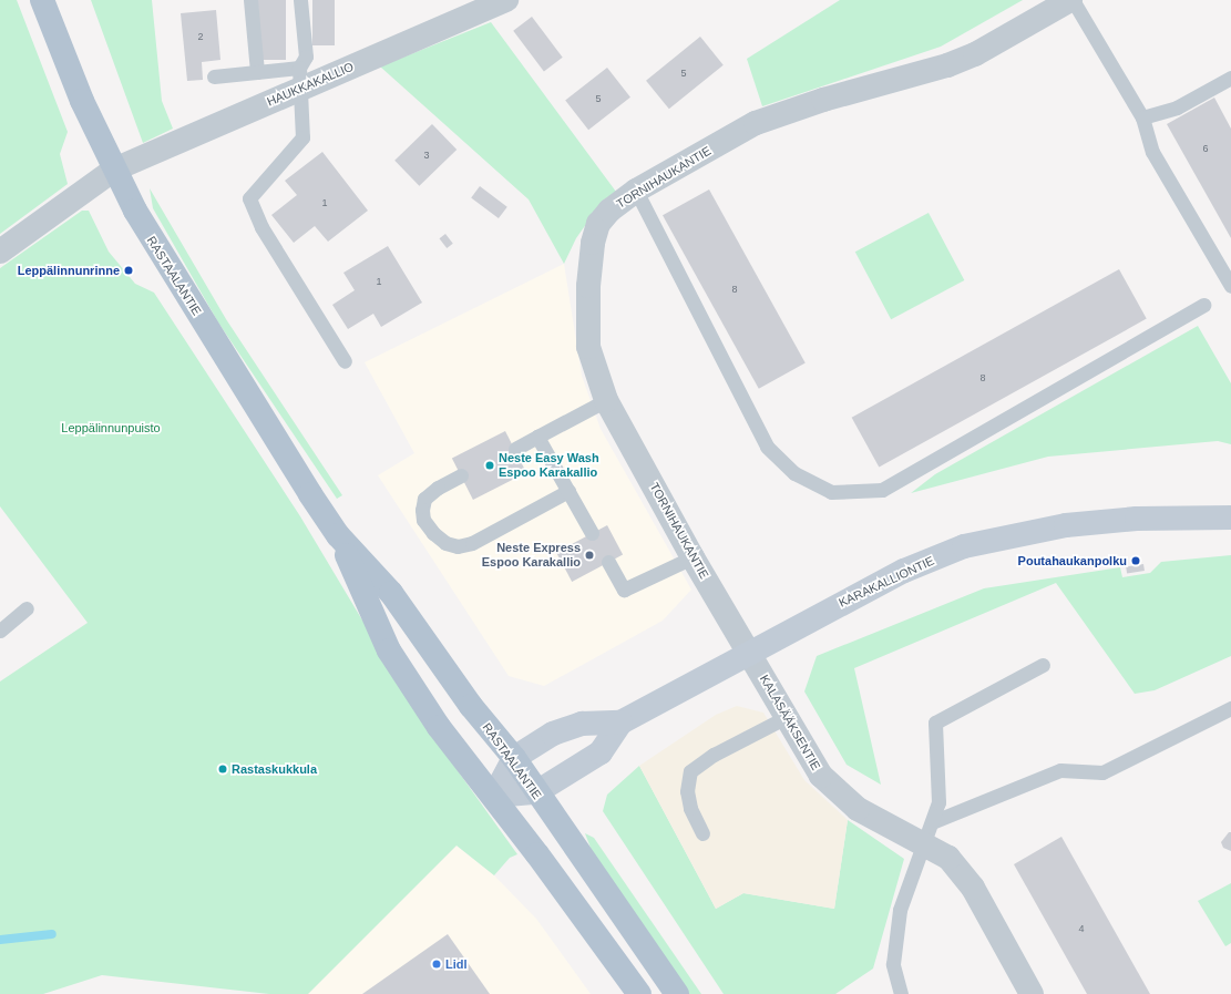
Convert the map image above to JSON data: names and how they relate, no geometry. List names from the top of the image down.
{
  "streets": {
    "main road": ["RASTAALANTIE"],
    "street": [
      "HAUKKAKALLIO",
      "TORNIHAUKANTIE",
      "KARAKALLIONTIE",
      "KALASÄÄKSENTIE"
    ]
  },
  "crossings": [
    ["HAUKKAKALLIO", "RASTAALANTIE"],
    ["TORNIHAUKANTIE", "KARAKALLIONTIE"],
    ["TORNIHAUKANTIE", "KALASÄÄKSENTIE"],
    ["RASTAALANTIE", "KARAKALLIONTIE"],
    ["KARAKALLIONTIE", "KALASÄÄKSENTIE"]
  ],
  "parks": ["Leppälinnunpuisto"],
  "places": [
    "Leppälinnunrinne",
    "Neste Easy Wash Espoo Karakallio",
    "Neste Express Espoo Karakallio",
    "Poutahaukanpolku",
    "Rastaskukkula",
    "Lidl"
  ],
  "house_numbers": [
    "2",
    "5",
    "5",
    "6",
    "3",
    "1",
    "1",
    "8",
    "8",
    "4"
  ]
}
